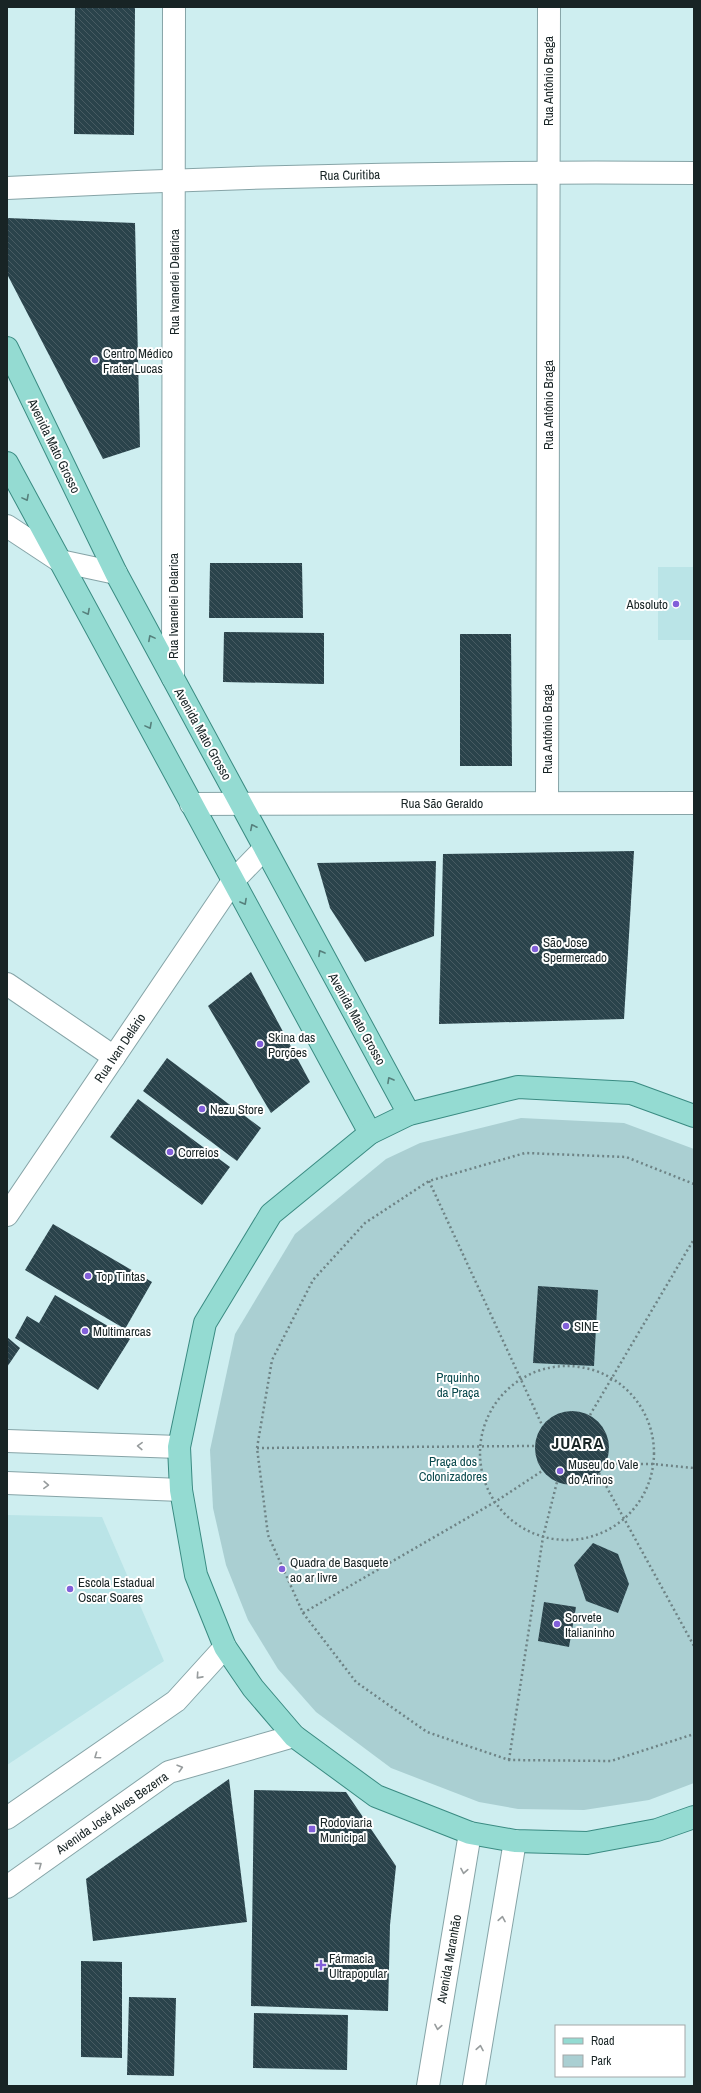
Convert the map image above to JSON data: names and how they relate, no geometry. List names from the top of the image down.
{
  "streets": {
    "main road": ["Avenida Mato Grosso"],
    "street": [
      "Rua Antônio Braga",
      "Rua Curitiba",
      "Rua Ivanerlei Delarica",
      "Rua São Geraldo",
      "Rua Ivan Delário",
      "Avenida José Alves Bezerra",
      "Avenida Maranhão"
    ]
  },
  "crossings": [
    ["Rua Antônio Braga", "Rua Curitiba"],
    ["Rua Antônio Braga", "Rua São Geraldo"],
    ["Rua Curitiba", "Rua Ivanerlei Delarica"],
    ["Rua Ivanerlei Delarica", "Avenida Mato Grosso"],
    ["Avenida Mato Grosso", "Rua São Geraldo"],
    ["Avenida Mato Grosso", "Rua Ivan Delário"]
  ],
  "districts": ["JUARA"],
  "parks": ["Prquinho da Praça", "Praça dos Colonizadores"],
  "places": {
    "other": [
      "Centro Médico Frater Lucas",
      "Absoluto",
      "São Jose Spermercado",
      "Skina das Porções",
      "Nezu Store",
      "Correios",
      "Top Tintas",
      "SINE",
      "Multimarcas",
      "Museu do Vale do Arinos",
      "Quadra de Basquete ao ar livre",
      "Escola Estadual Oscar Soares",
      "Sorvete Italianinho"
    ],
    "transit": ["Rodoviaria Municipal"],
    "health": ["Fármacia Ultrapopular"]
  },
  "legend": ["Road", "Park"]
}
